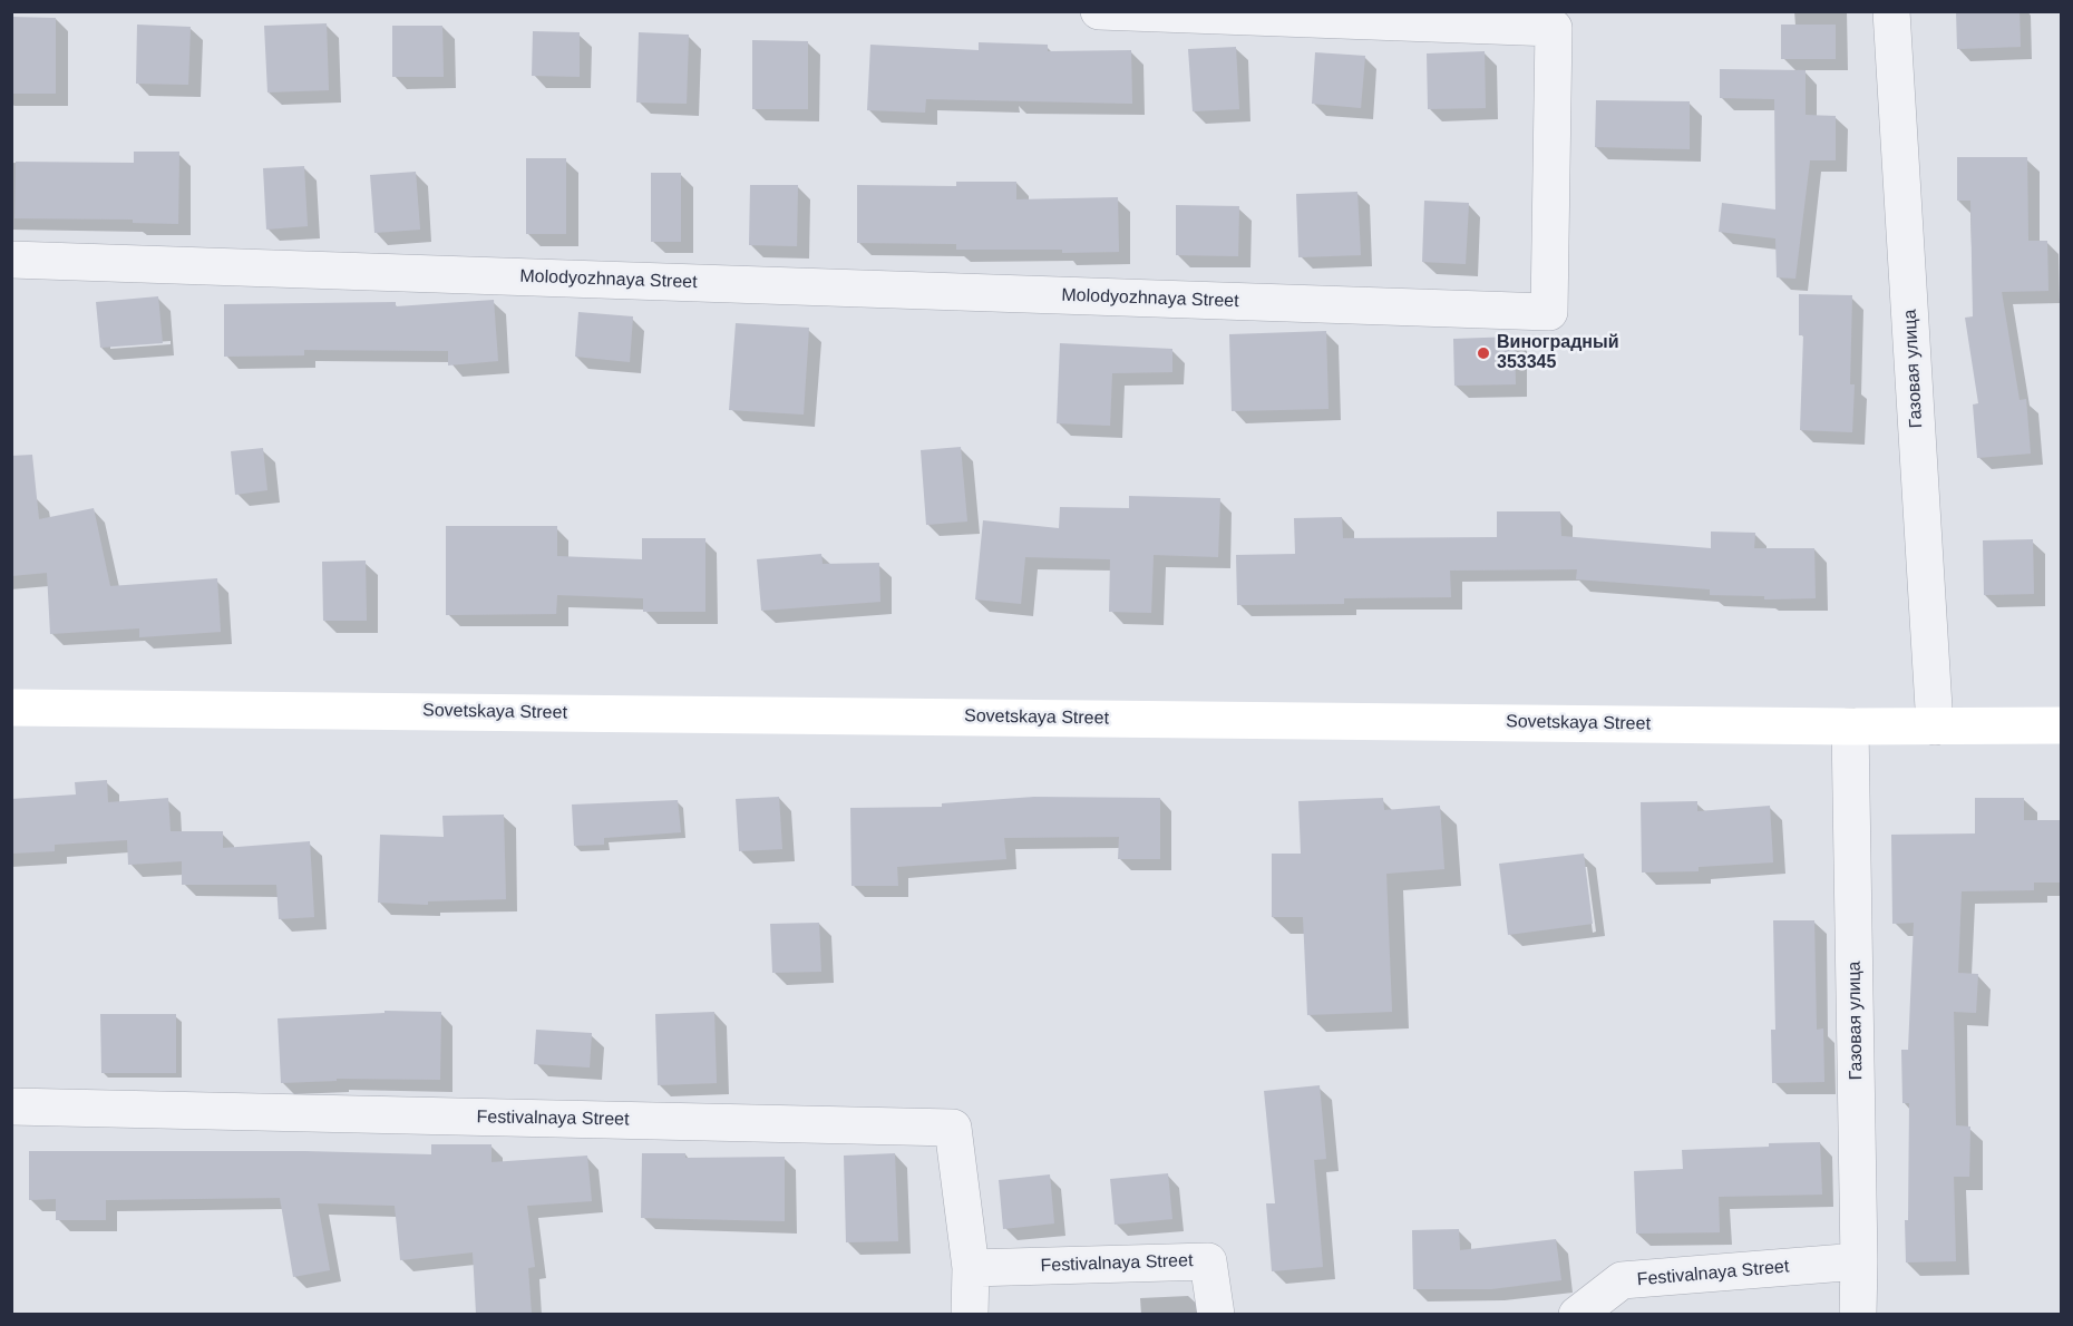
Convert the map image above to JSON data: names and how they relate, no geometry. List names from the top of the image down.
{
  "streets": {
    "main road": ["Sovetskaya Street"],
    "street": ["Molodyozhnaya Street", "Газовая улица", "Festivalnaya Street"]
  },
  "crossings": [
    ["Газовая улица", "Sovetskaya Street"],
    ["Газовая улица", "Festivalnaya Street"]
  ],
  "places": ["Виноградный 353345"]
}
